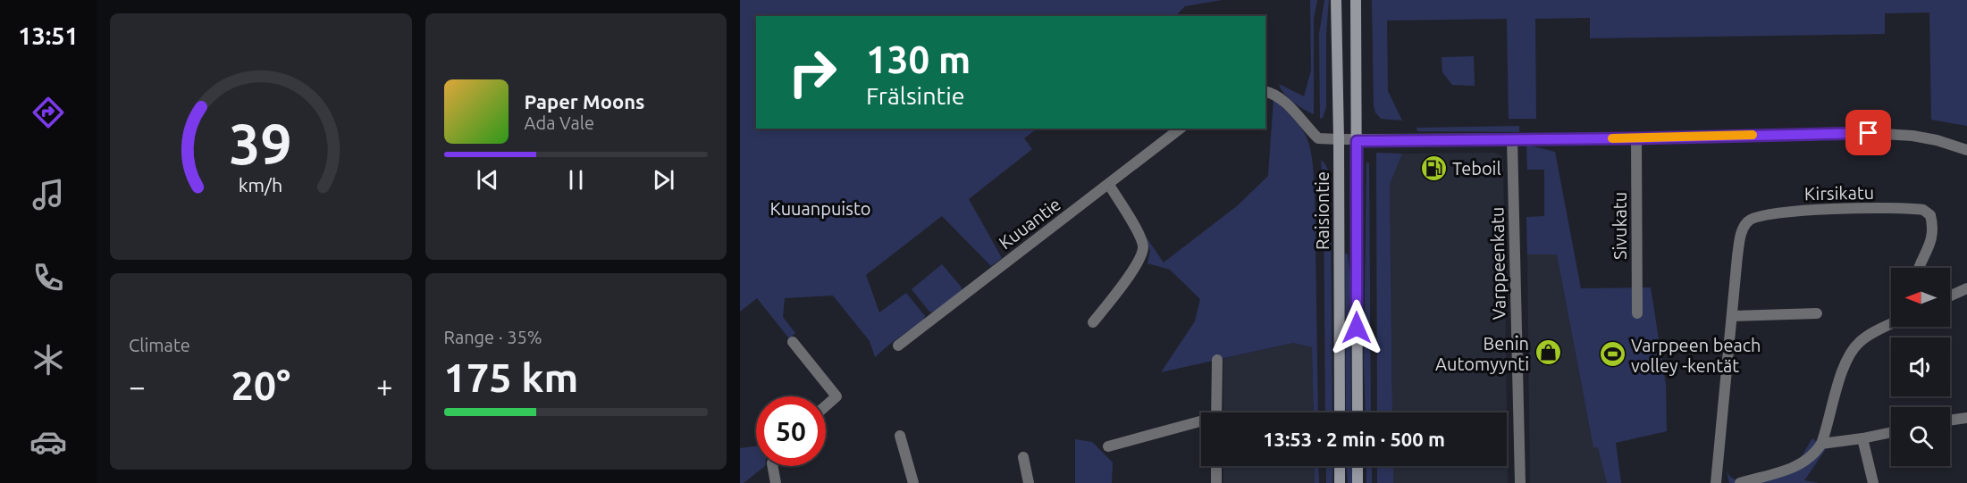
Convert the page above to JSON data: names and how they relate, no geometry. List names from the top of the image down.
{
  "streets": {
    "main road": ["Raisiontie"],
    "street": [
      "Kirsikatu",
      "Kuuantie",
      "Sivukatu",
      "Varppeenkatu"
    ]
  },
  "parks": ["Kuuanpuisto"],
  "places": {
    "fuel station": ["Teboil"],
    "shop": ["Benin Automyynti"],
    "sports": ["Varppeen beach volley -kentät"]
  },
  "north": "left",
  "page": {
    "tabs": "13:51",
    "turn": ["130 m", "Frälsintie"],
    "song": ["Paper Moons", "Ada Vale"],
    "tile": [
      "Climate",
      ["Range · 35%", "175 km"]
    ],
    "heat": ["−", "20°", "+"],
    "limit": "50",
    "trip": "13:53 · 2 min · 500 m",
    "gauge": ["39", "km/h"]
  }
}
